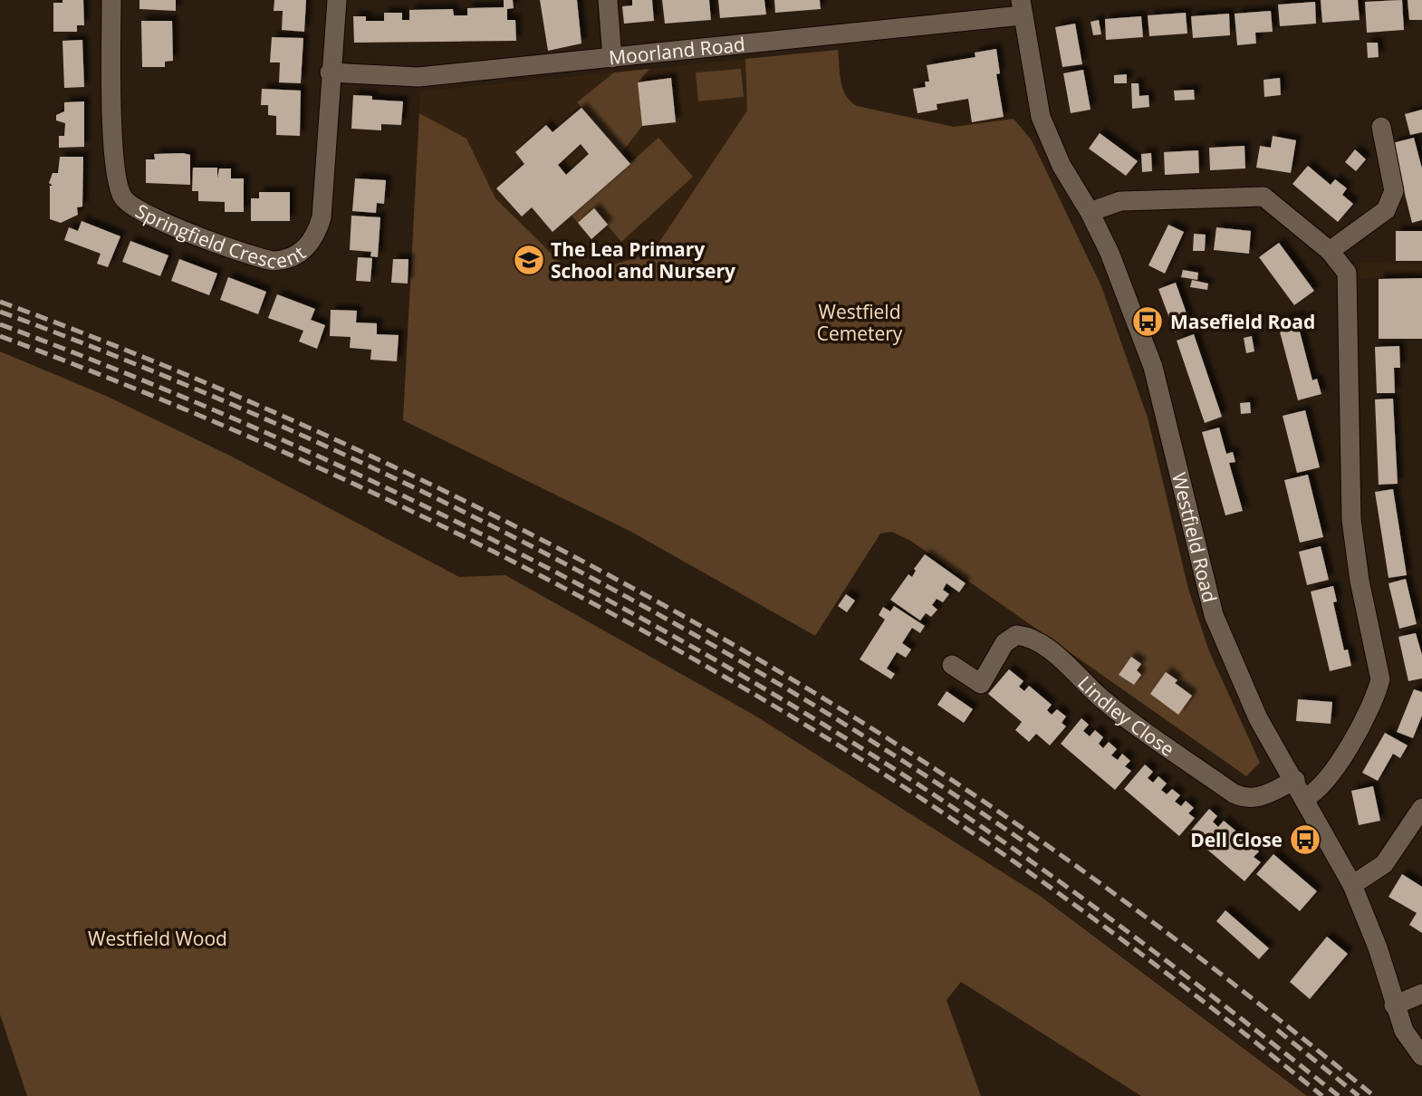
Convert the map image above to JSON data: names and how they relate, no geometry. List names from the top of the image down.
{
  "streets": {
    "street": [
      "Moorland Road",
      "Springfield Crescent",
      "Westfield Road",
      "Lindley Close"
    ]
  },
  "crossings": [
    ["Moorland Road", "Springfield Crescent"],
    ["Moorland Road", "Westfield Road"],
    ["Westfield Road", "Lindley Close"]
  ],
  "parks": ["Westfield Cemetery", "Westfield Wood"],
  "places": {
    "school or university": ["The Lea Primary School and Nursery"],
    "bus stop": ["Masefield Road", "Dell Close"]
  }
}
